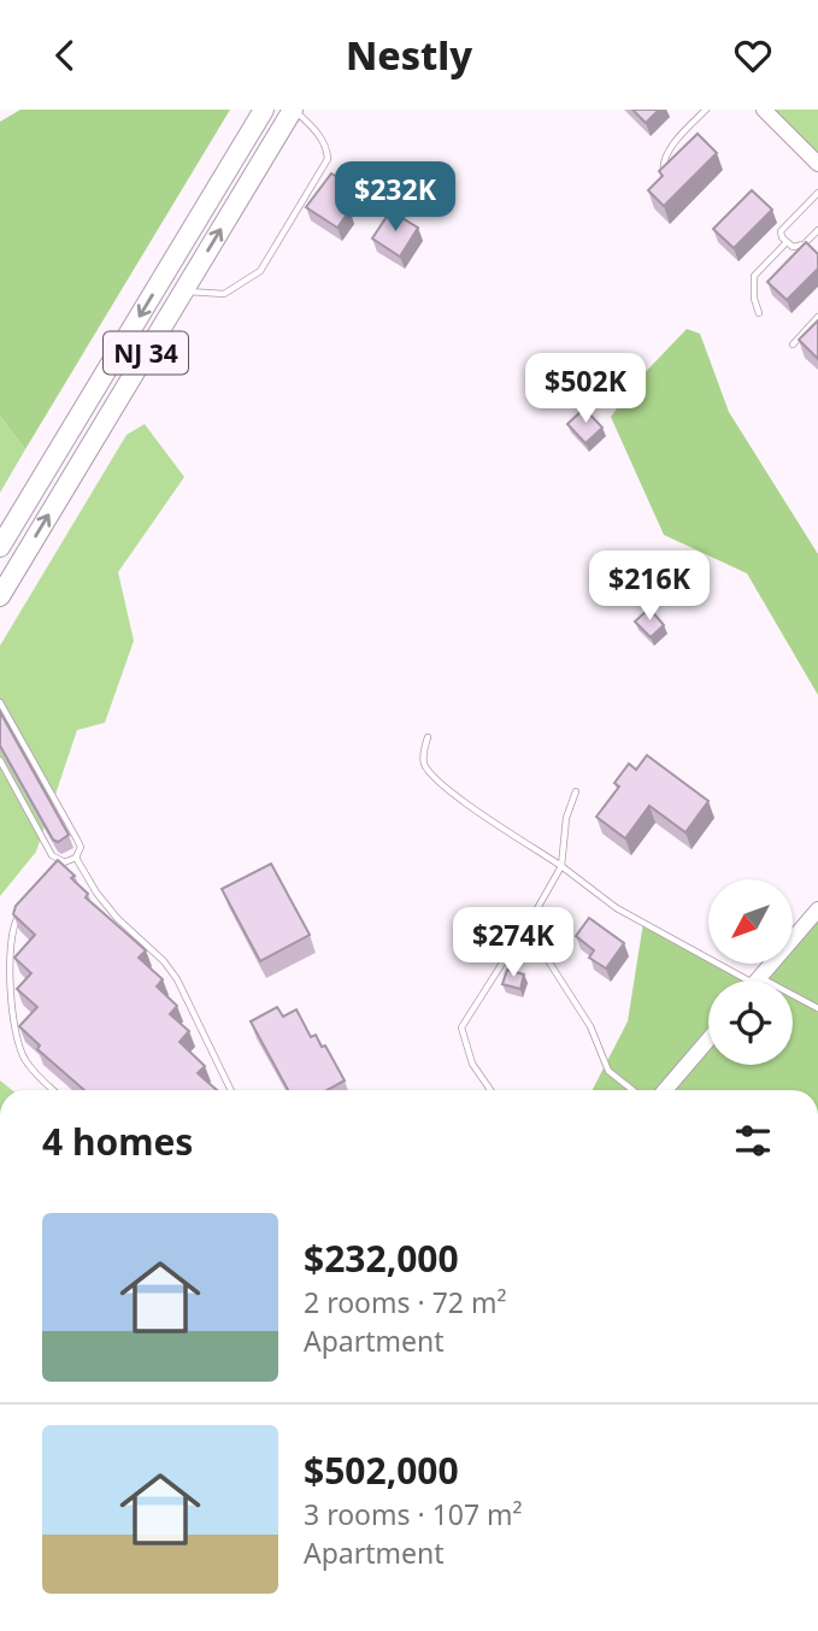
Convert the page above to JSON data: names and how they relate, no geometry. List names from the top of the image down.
{
  "streets": {
    "highway": ["NJ 34"]
  },
  "north": "bottom left",
  "page": {
    "header": "Nestly",
    "price": [
      "$232K",
      "$502K",
      "$216K",
      "$274K"
    ],
    "heading": "4 homes",
    "list": [
      {
        "name": "$232,000",
        "note": "2 rooms · 72 m² · Apartment"
      },
      {
        "name": "$502,000",
        "note": "3 rooms · 107 m² · Apartment"
      }
    ]
  }
}
